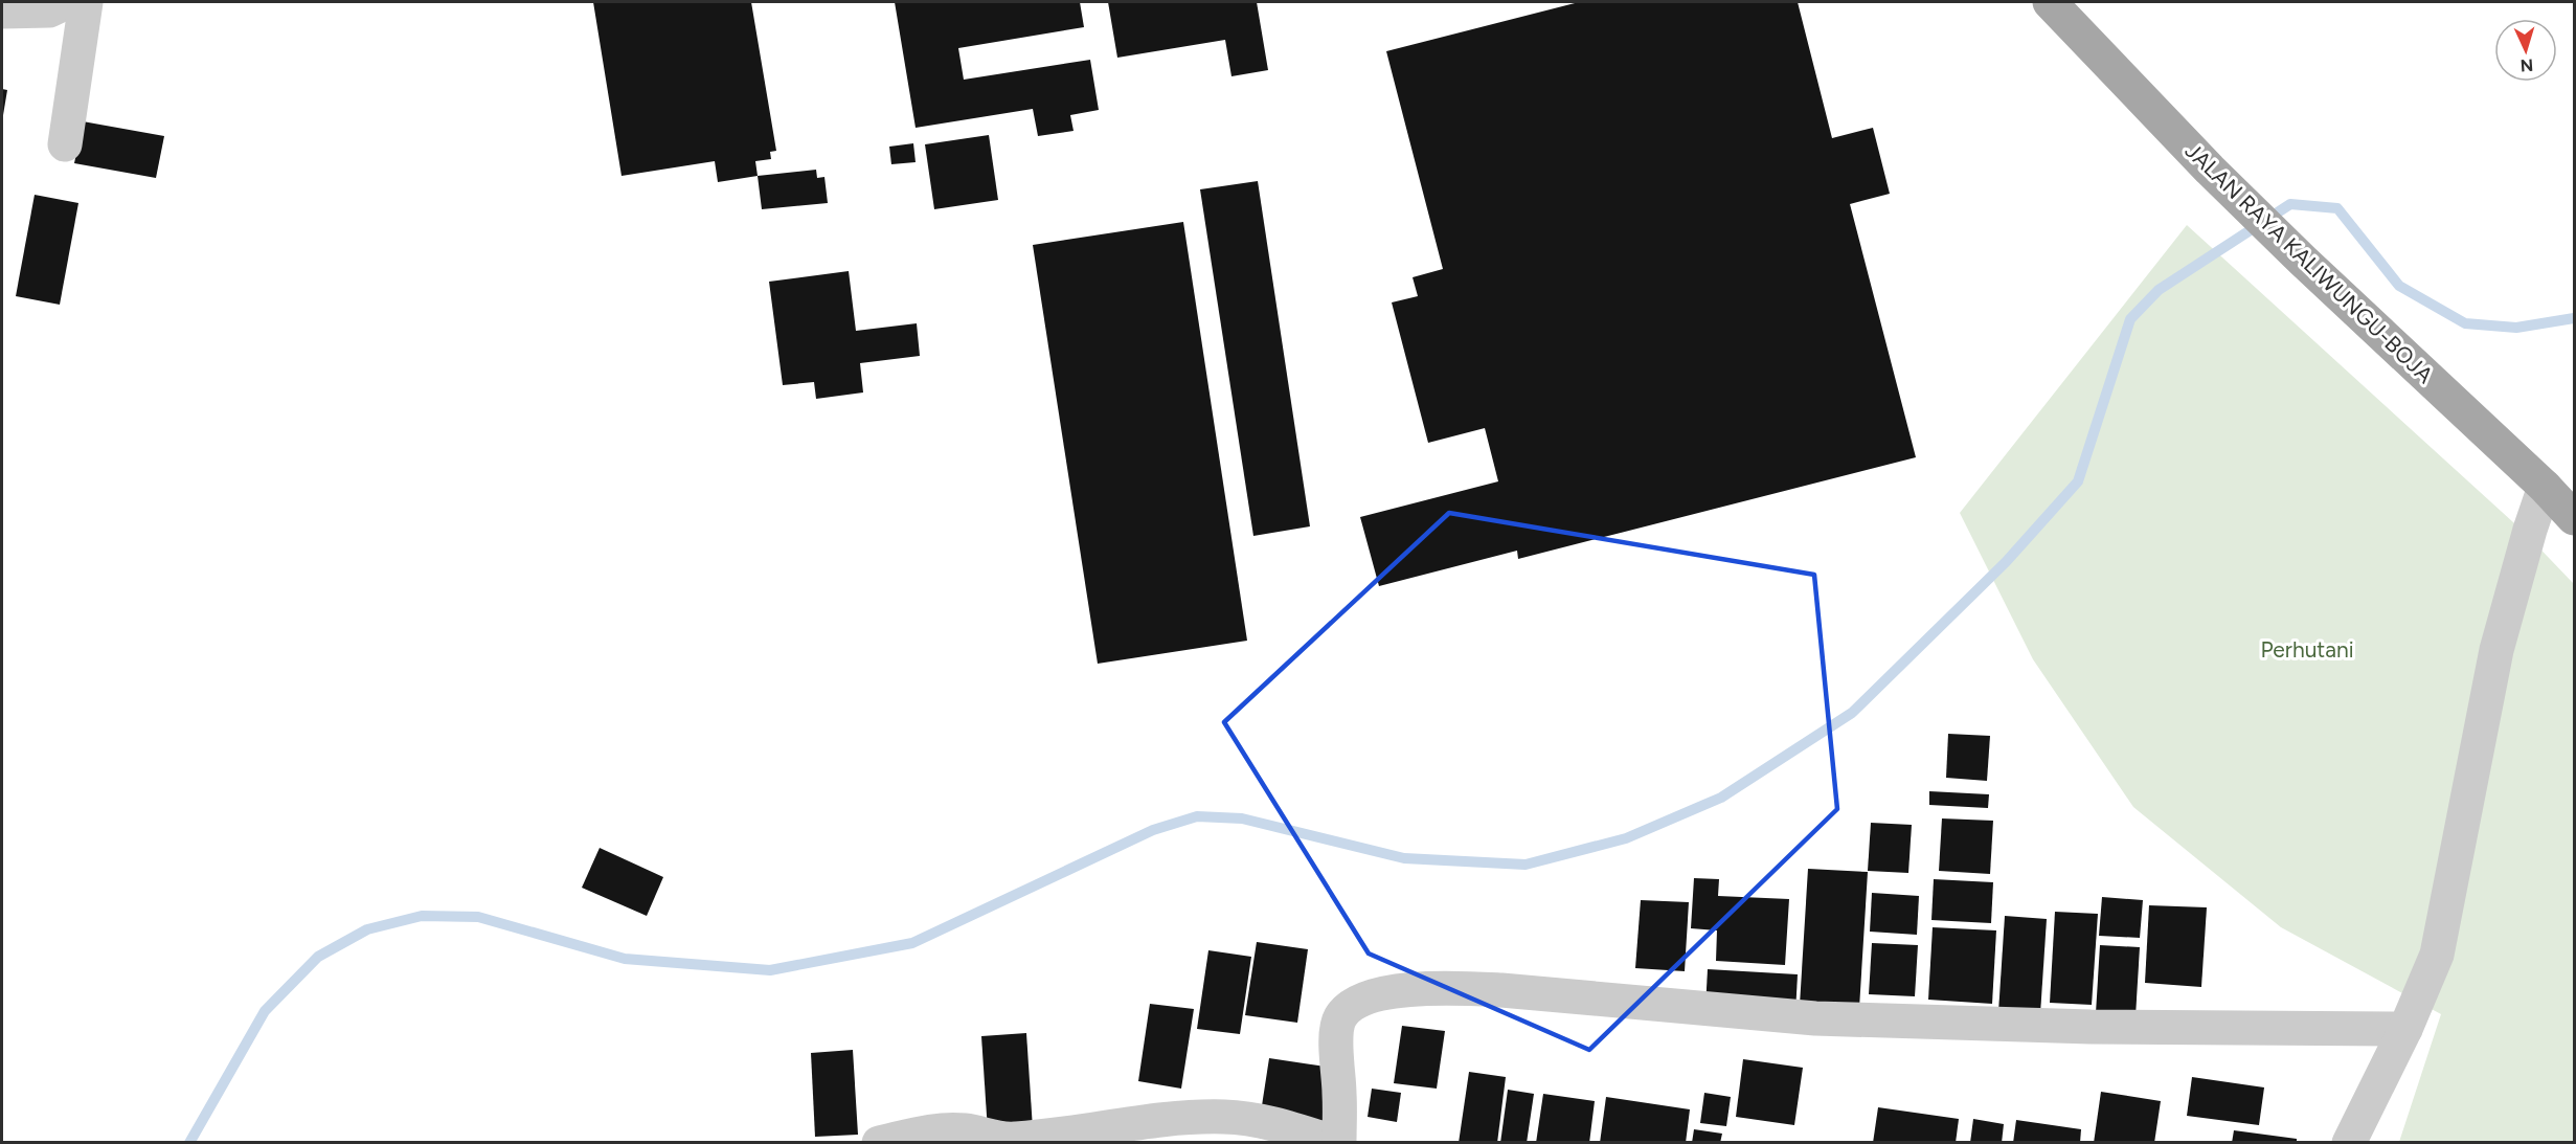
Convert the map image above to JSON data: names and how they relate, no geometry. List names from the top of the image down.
{
  "streets": {
    "main road": ["JALAN RAYA KALIWUNGU-BOJA"]
  },
  "parks": ["Perhutani"],
  "north": "bottom"
}
